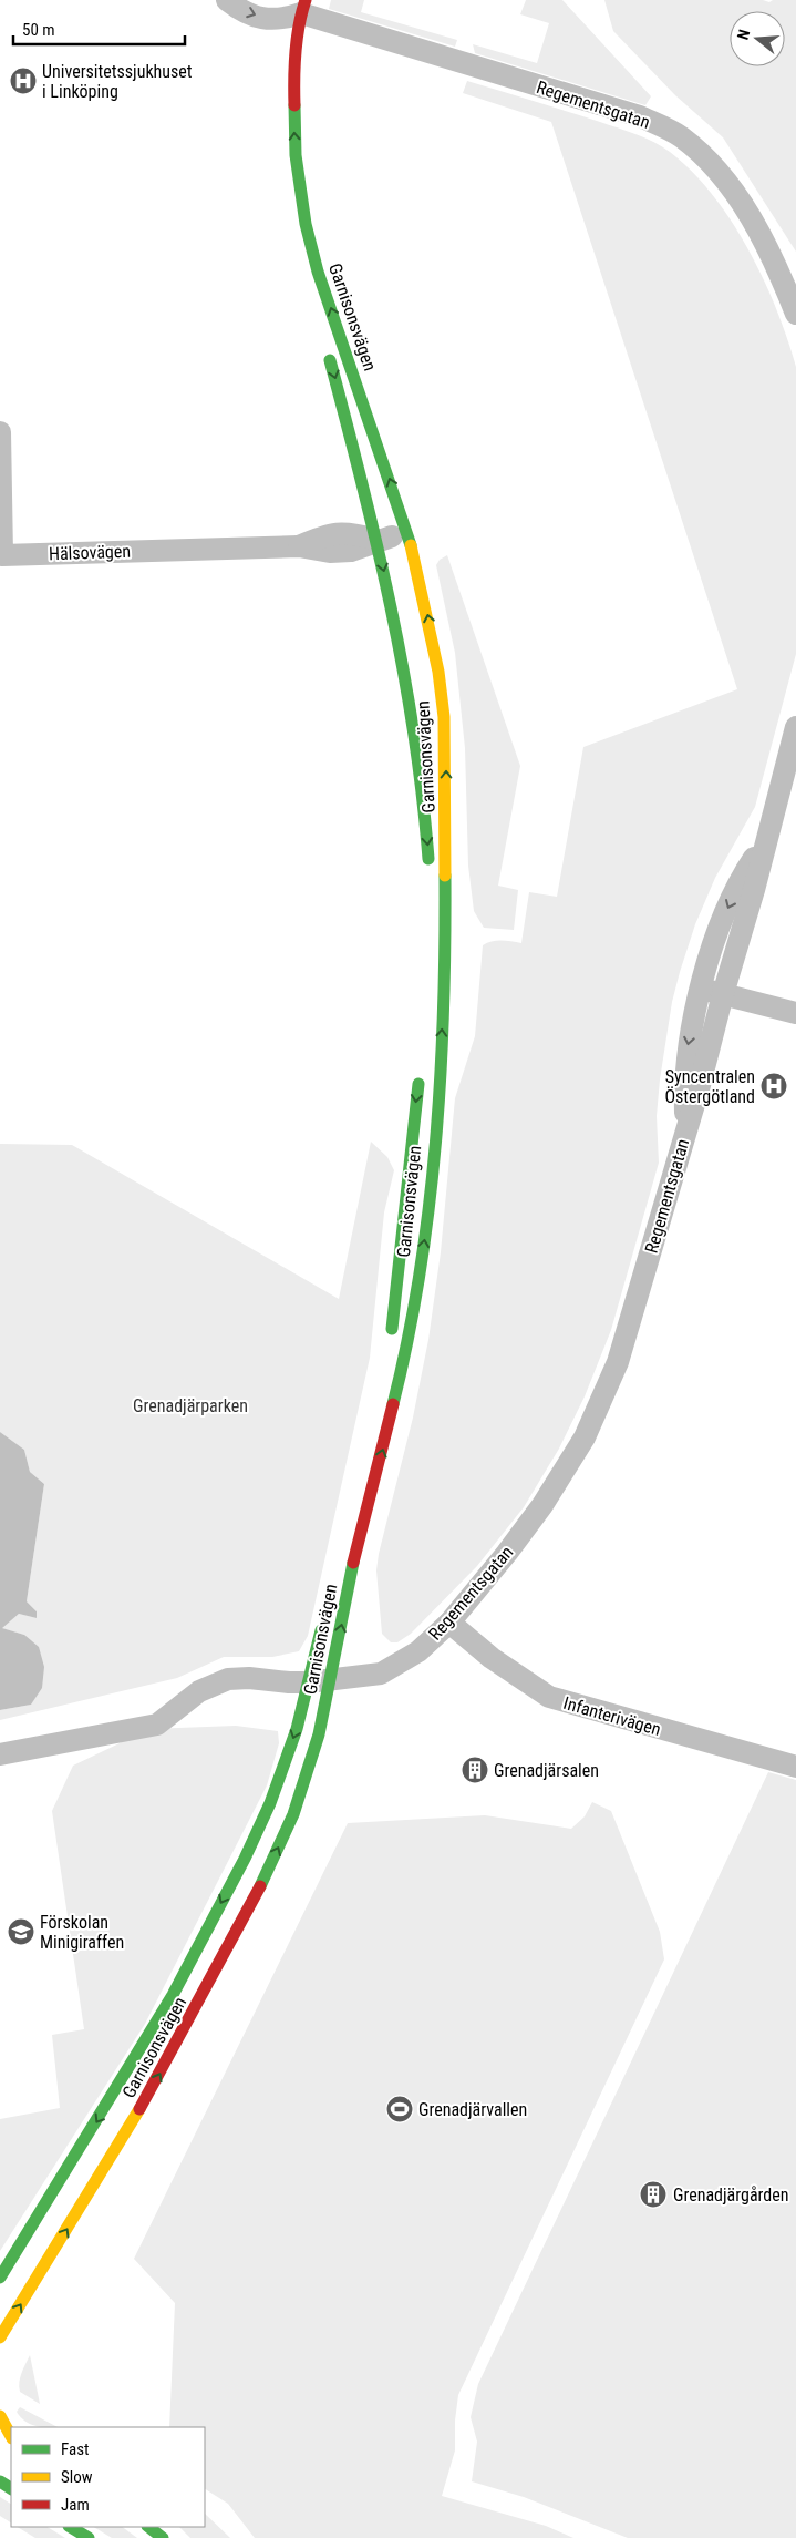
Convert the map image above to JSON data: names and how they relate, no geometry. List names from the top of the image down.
{
  "streets": {
    "street": [
      "Regementsgatan",
      "Garnisonsvägen",
      "Hälsovägen",
      "Infanterivägen"
    ]
  },
  "crossings": [
    ["Regementsgatan", "Garnisonsvägen"],
    ["Regementsgatan", "Infanterivägen"],
    ["Garnisonsvägen", "Hälsovägen"]
  ],
  "parks": ["Grenadjärparken"],
  "places": {
    "hospital": ["Universitetssjukhuset i Linköping", "Syncentralen Östergötland"],
    "building": ["Grenadjärsalen", "Grenadjärgården"],
    "school or university": ["Förskolan Minigiraffen"],
    "sports": ["Grenadjärvallen"]
  },
  "legend": ["Fast", "Slow", "Jam"],
  "scale_bar": "50 m",
  "north": "left"
}
